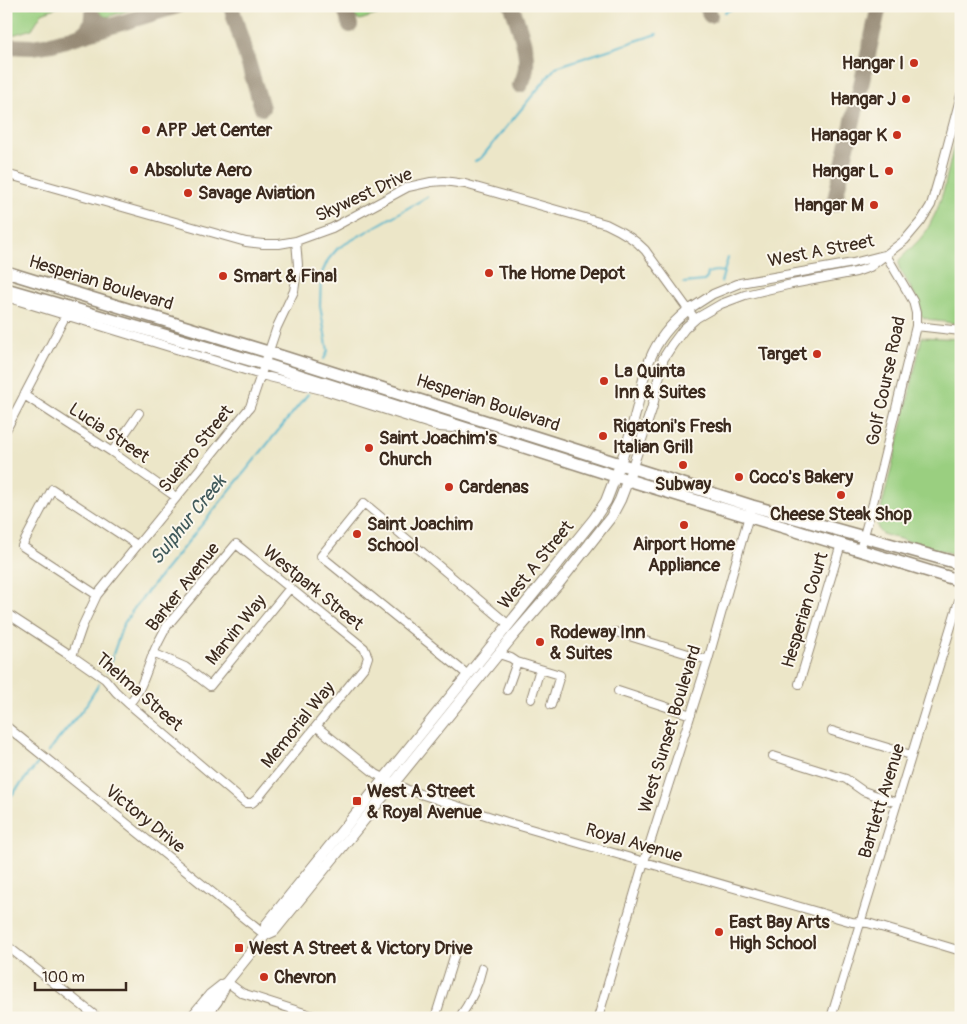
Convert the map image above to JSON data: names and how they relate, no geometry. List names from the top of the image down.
{
  "streets": {
    "main road": ["West A Street", "Hesperian Boulevard"],
    "street": [
      "Skywest Drive",
      "Golf Course Road",
      "Lucia Street",
      "Sueirro Street",
      "Barker Avenue",
      "Westpark Street",
      "Hesperian Court",
      "Marvin Way",
      "Thelma Street",
      "Memorial Way",
      "West Sunset Boulevard",
      "Bartlett Avenue",
      "Victory Drive",
      "Royal Avenue"
    ]
  },
  "crossings": [
    ["Skywest Drive", "West A Street"],
    ["Skywest Drive", "Sueirro Street"],
    ["West A Street", "Hesperian Boulevard"],
    ["West A Street", "Golf Course Road"],
    ["West A Street", "Victory Drive"],
    ["West A Street", "Royal Avenue"],
    ["Hesperian Boulevard", "Golf Course Road"],
    ["Hesperian Boulevard", "Sueirro Street"],
    ["Hesperian Boulevard", "Hesperian Court"],
    ["Hesperian Boulevard", "West Sunset Boulevard"],
    ["Lucia Street", "Sueirro Street"],
    ["Sueirro Street", "Thelma Street"],
    ["Barker Avenue", "Westpark Street"],
    ["Barker Avenue", "Marvin Way"],
    ["Barker Avenue", "Thelma Street"],
    ["Westpark Street", "Marvin Way"],
    ["Westpark Street", "Memorial Way"],
    ["Thelma Street", "Memorial Way"],
    ["Memorial Way", "Royal Avenue"],
    ["West Sunset Boulevard", "Royal Avenue"],
    ["Bartlett Avenue", "Royal Avenue"]
  ],
  "water": ["Sulphur Creek"],
  "places": {
    "other": [
      "Hangar I",
      "Hangar J",
      "APP Jet Center",
      "Hanagar K",
      "Absolute Aero",
      "Hangar L",
      "Savage Aviation",
      "Hangar M",
      "The Home Depot",
      "Smart & Final",
      "Target",
      "La Quinta Inn & Suites",
      "Rigatoni's Fresh Italian Grill",
      "Saint Joachim's Church",
      "Subway",
      "Coco's Bakery",
      "Cardenas",
      "Cheese Steak Shop",
      "Airport Home Appliance",
      "Saint Joachim School",
      "Rodeway Inn & Suites",
      "East Bay Arts High School",
      "Chevron"
    ],
    "transit": ["West A Street & Royal Avenue", "West A Street & Victory Drive"]
  },
  "scale_bar": "100 m"
}
